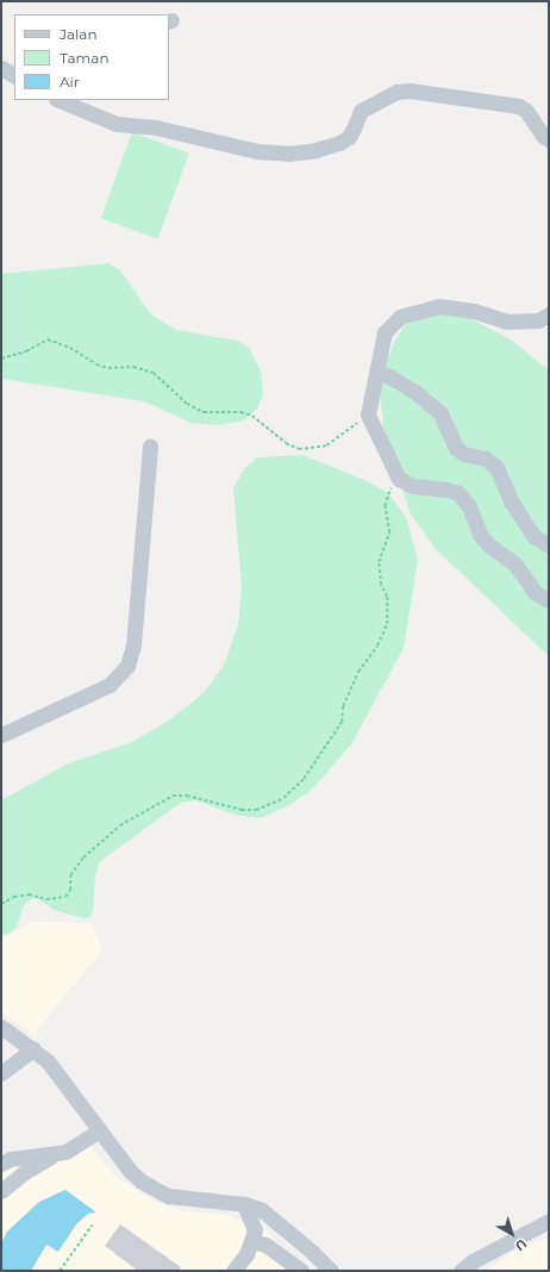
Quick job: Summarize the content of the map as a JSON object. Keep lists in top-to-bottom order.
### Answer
{
  "legend": ["Jalan", "Taman", "Air"],
  "north": "bottom right"
}
